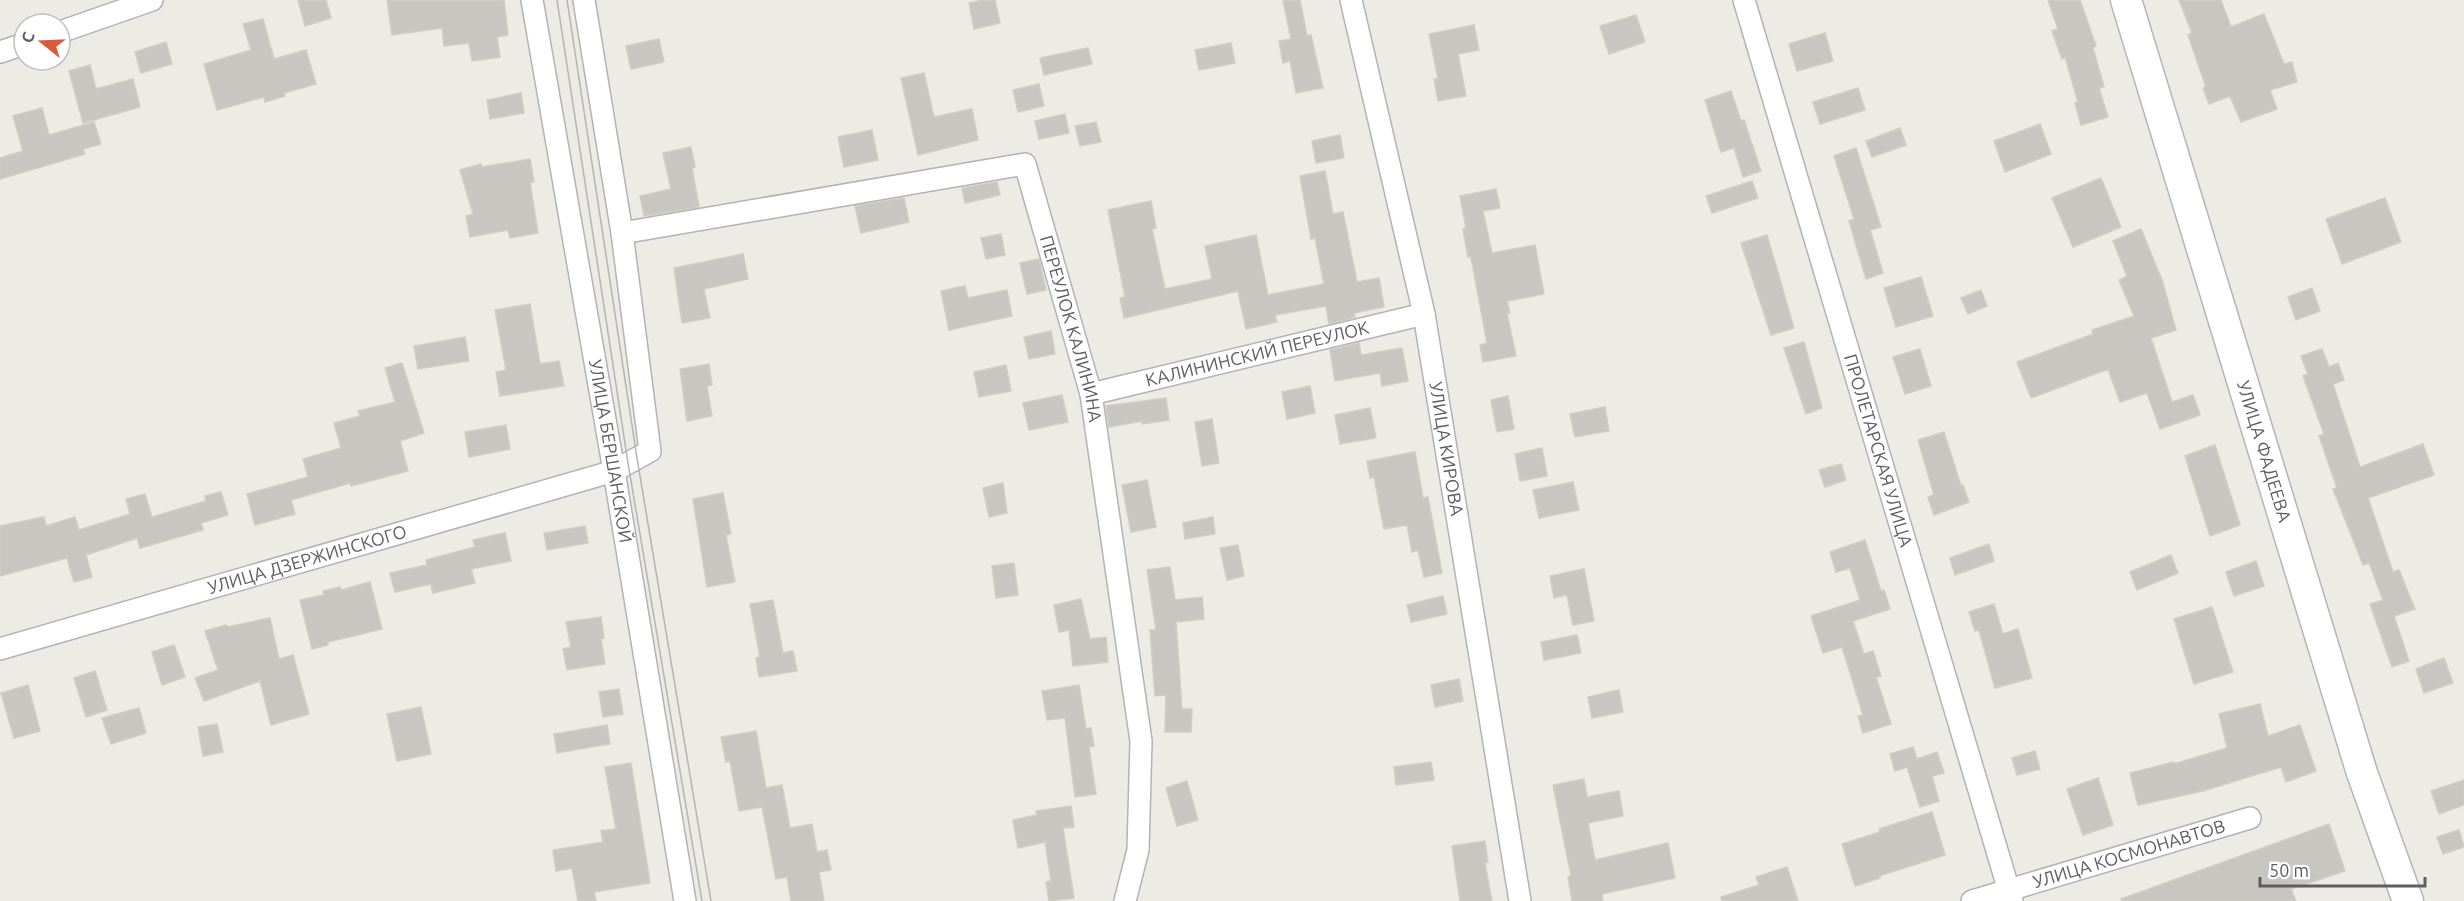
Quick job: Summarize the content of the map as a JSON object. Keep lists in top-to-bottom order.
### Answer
{
  "streets": {
    "main road": ["УЛИЦА ФАДЕЕВА"],
    "street": [
      "ПЕРЕУЛОК КАЛИНИНА",
      "КАЛИНИНСКИЙ ПЕРЕУЛОК",
      "УЛИЦА КИРОВА",
      "УЛИЦА БЕРШАНСКОЙ",
      "ПРОЛЕТАРСКАЯ УЛИЦА",
      "УЛИЦА ДЗЕРЖИНСКОГО",
      "УЛИЦА КОСМОНАВТОВ"
    ]
  },
  "crossings": [
    ["ПЕРЕУЛОК КАЛИНИНА", "КАЛИНИНСКИЙ ПЕРЕУЛОК"],
    ["ПЕРЕУЛОК КАЛИНИНА", "УЛИЦА ДЗЕРЖИНСКОГО"],
    ["КАЛИНИНСКИЙ ПЕРЕУЛОК", "УЛИЦА КИРОВА"],
    ["УЛИЦА БЕРШАНСКОЙ", "УЛИЦА ДЗЕРЖИНСКОГО"],
    ["ПРОЛЕТАРСКАЯ УЛИЦА", "УЛИЦА КОСМОНАВТОВ"]
  ],
  "scale_bar": "50 m",
  "north": "left"
}
